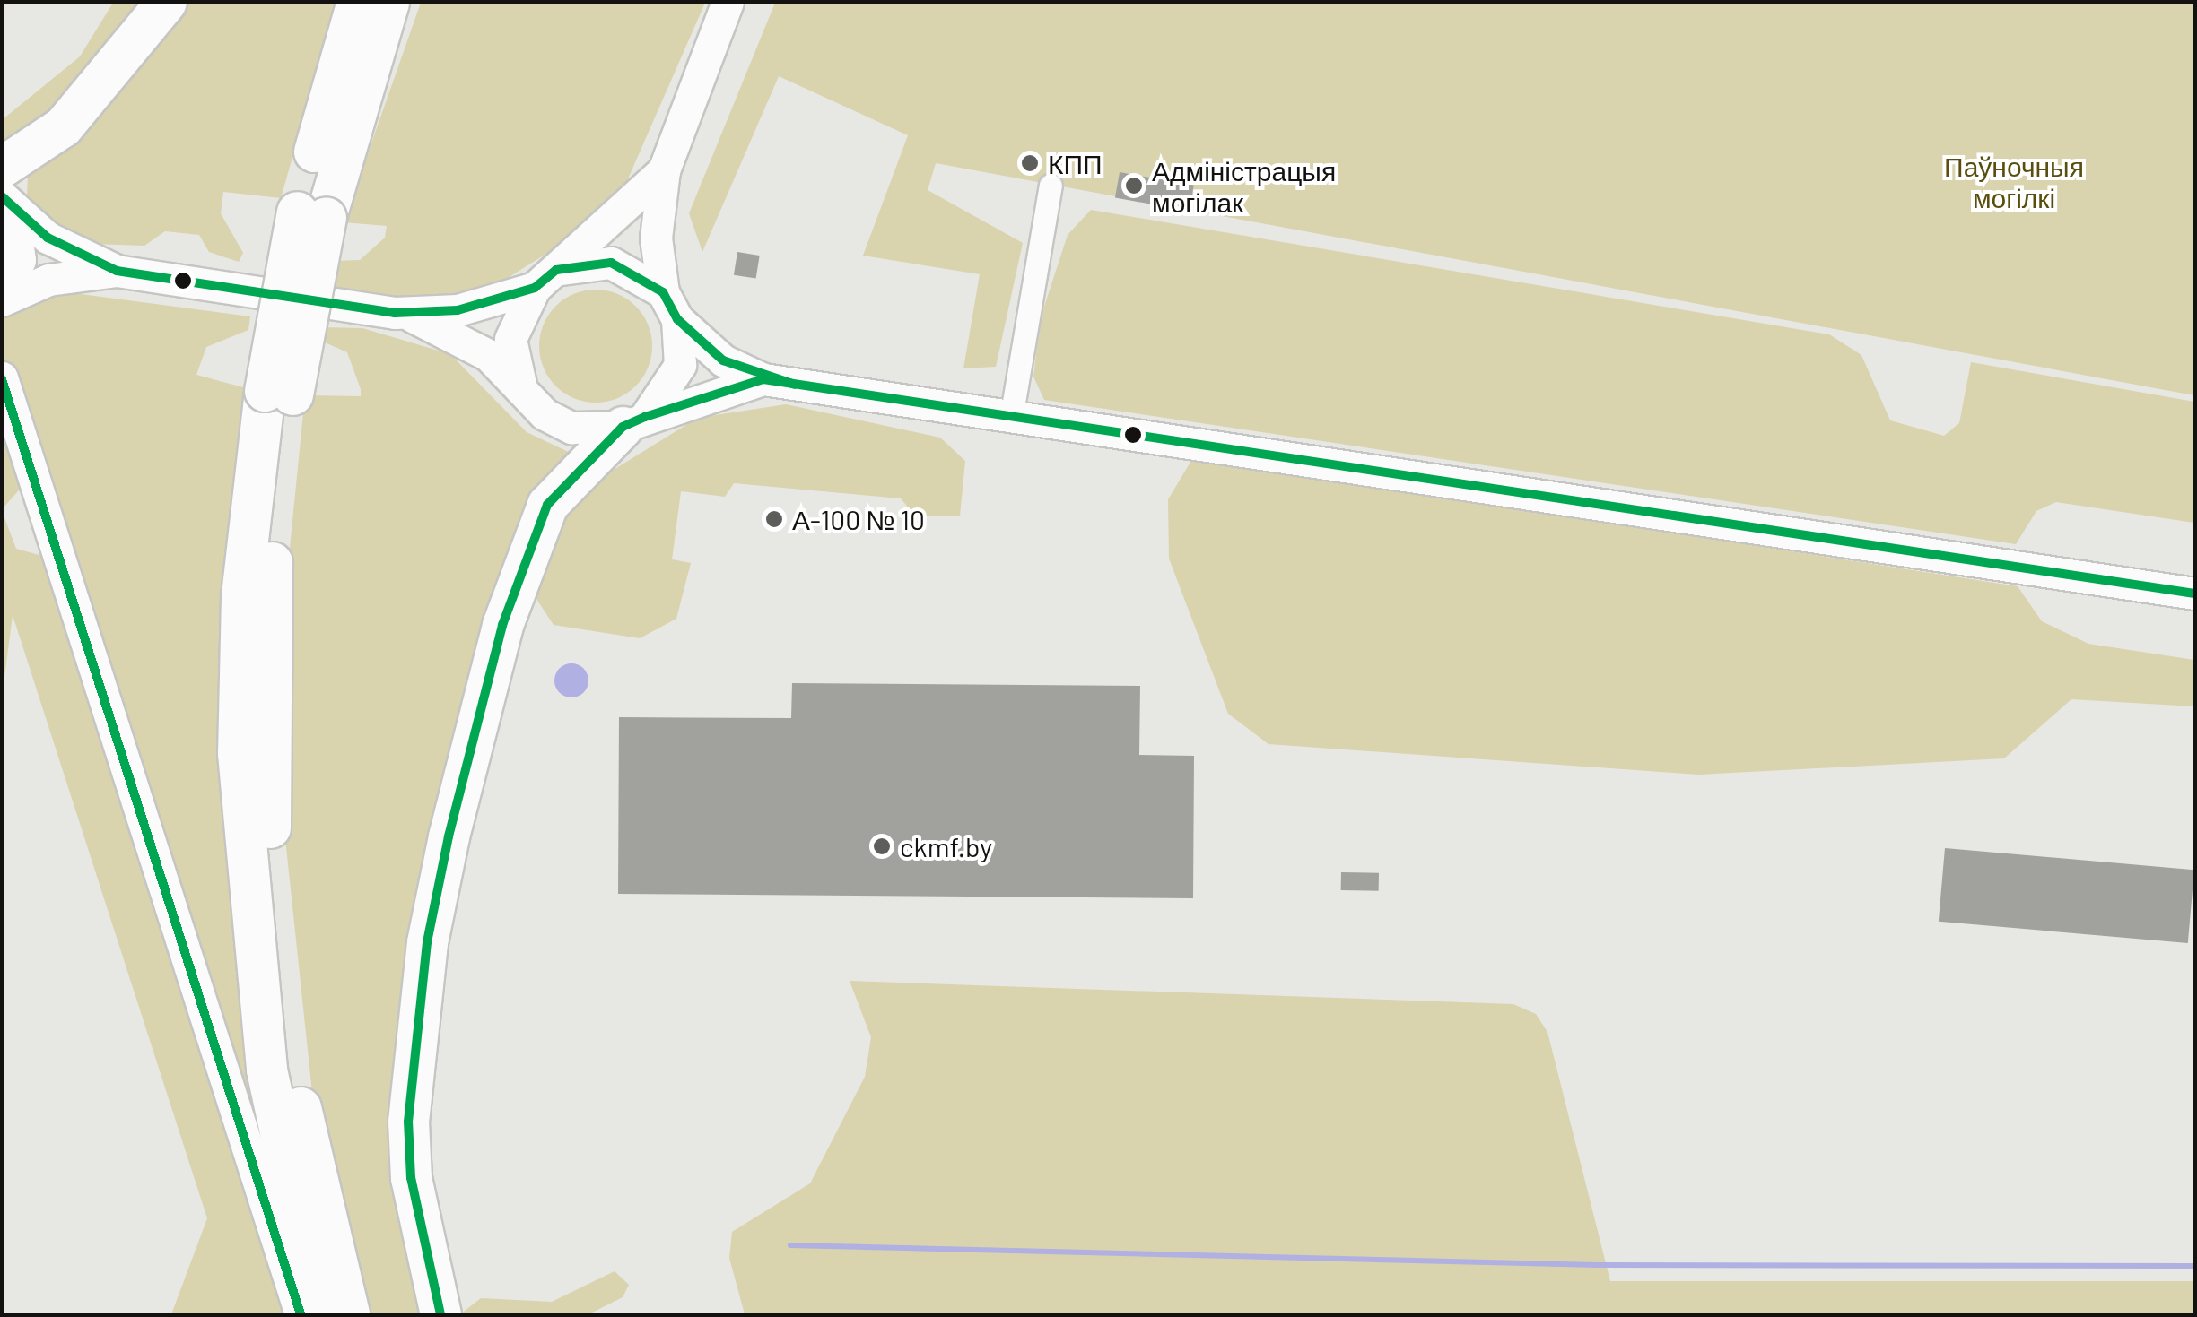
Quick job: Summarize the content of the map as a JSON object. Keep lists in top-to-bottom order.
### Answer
{
  "parks": ["Паўночныя могілкі"],
  "places": [
    "КПП",
    "Адміністрацыя могілак",
    "А-100 № 10",
    "ckmf.by"
  ]
}
